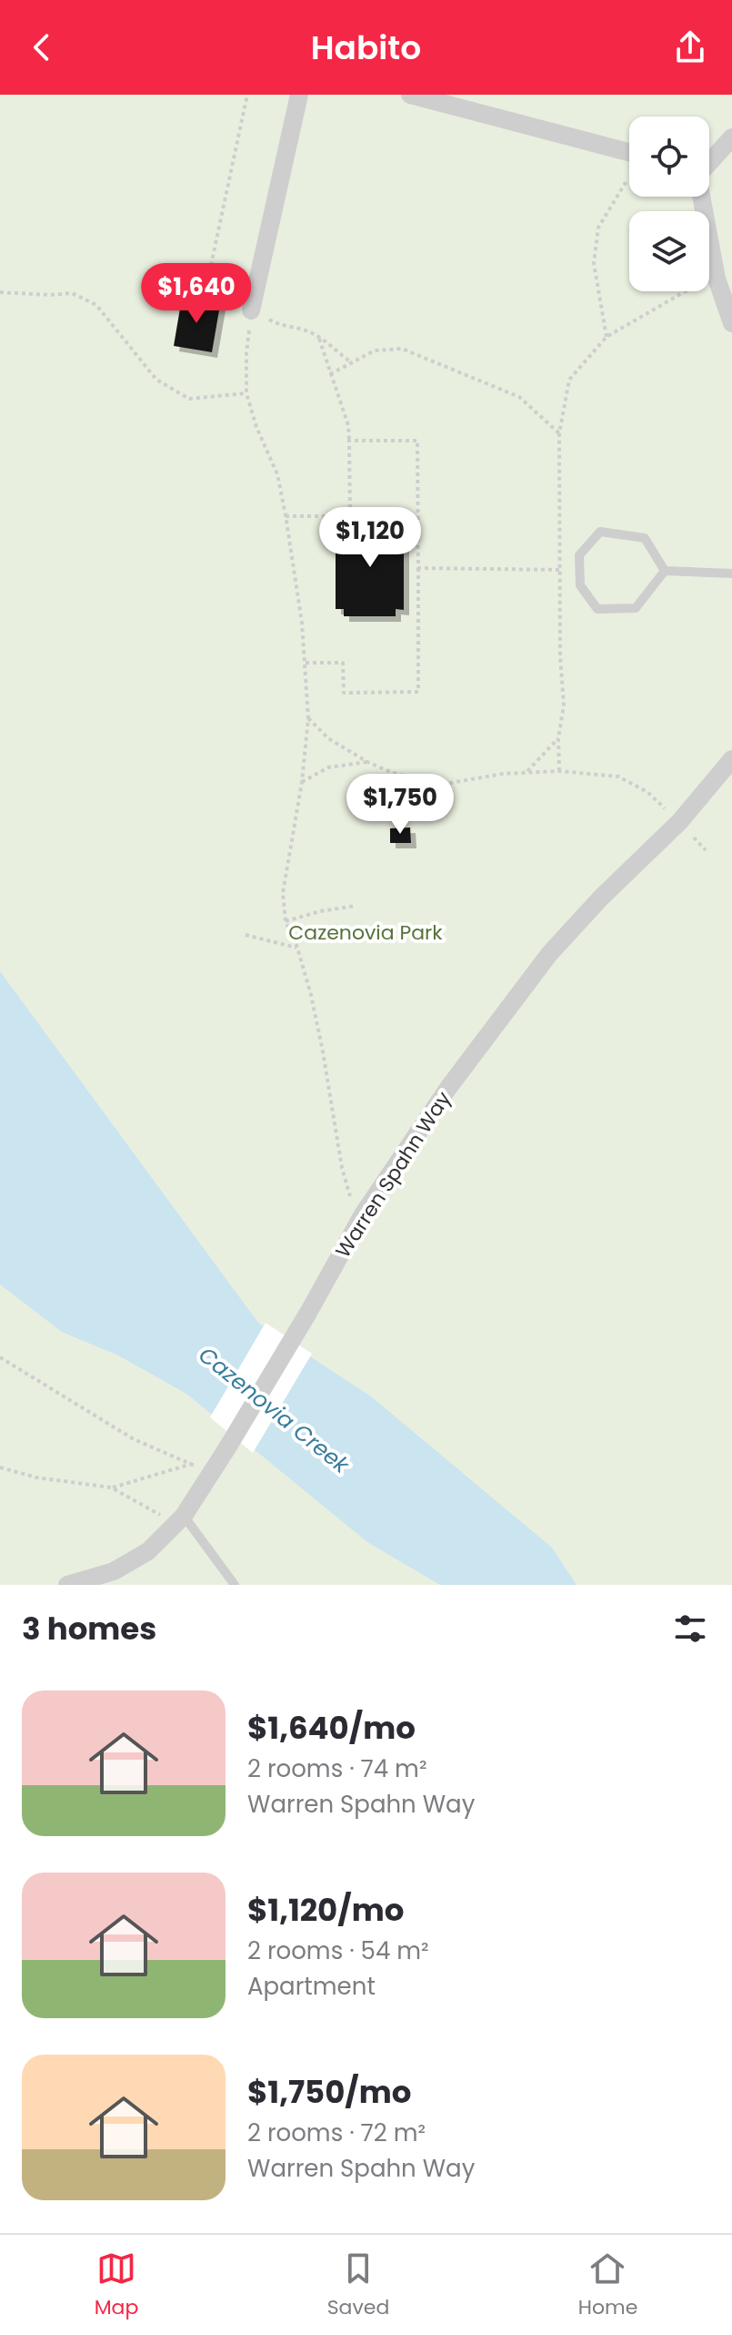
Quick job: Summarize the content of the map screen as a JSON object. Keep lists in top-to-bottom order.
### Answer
{
  "streets": {
    "street": ["Warren Spahn Way"]
  },
  "water": ["Cazenovia Creek"],
  "parks": ["Cazenovia Park"],
  "page": {
    "header": "Habito",
    "price": ["$1,640", "$1,120", "$1,750"],
    "heading": "3 homes",
    "list": [
      {
        "name": "$1,640/mo",
        "note": "2 rooms · 74 m² · Warren Spahn Way"
      },
      {
        "name": "$1,120/mo",
        "note": "2 rooms · 54 m² · Apartment"
      },
      {
        "name": "$1,750/mo",
        "note": "2 rooms · 72 m² · Warren Spahn Way"
      }
    ],
    "tabs": ["Map", "Saved", "Home"]
  }
}
